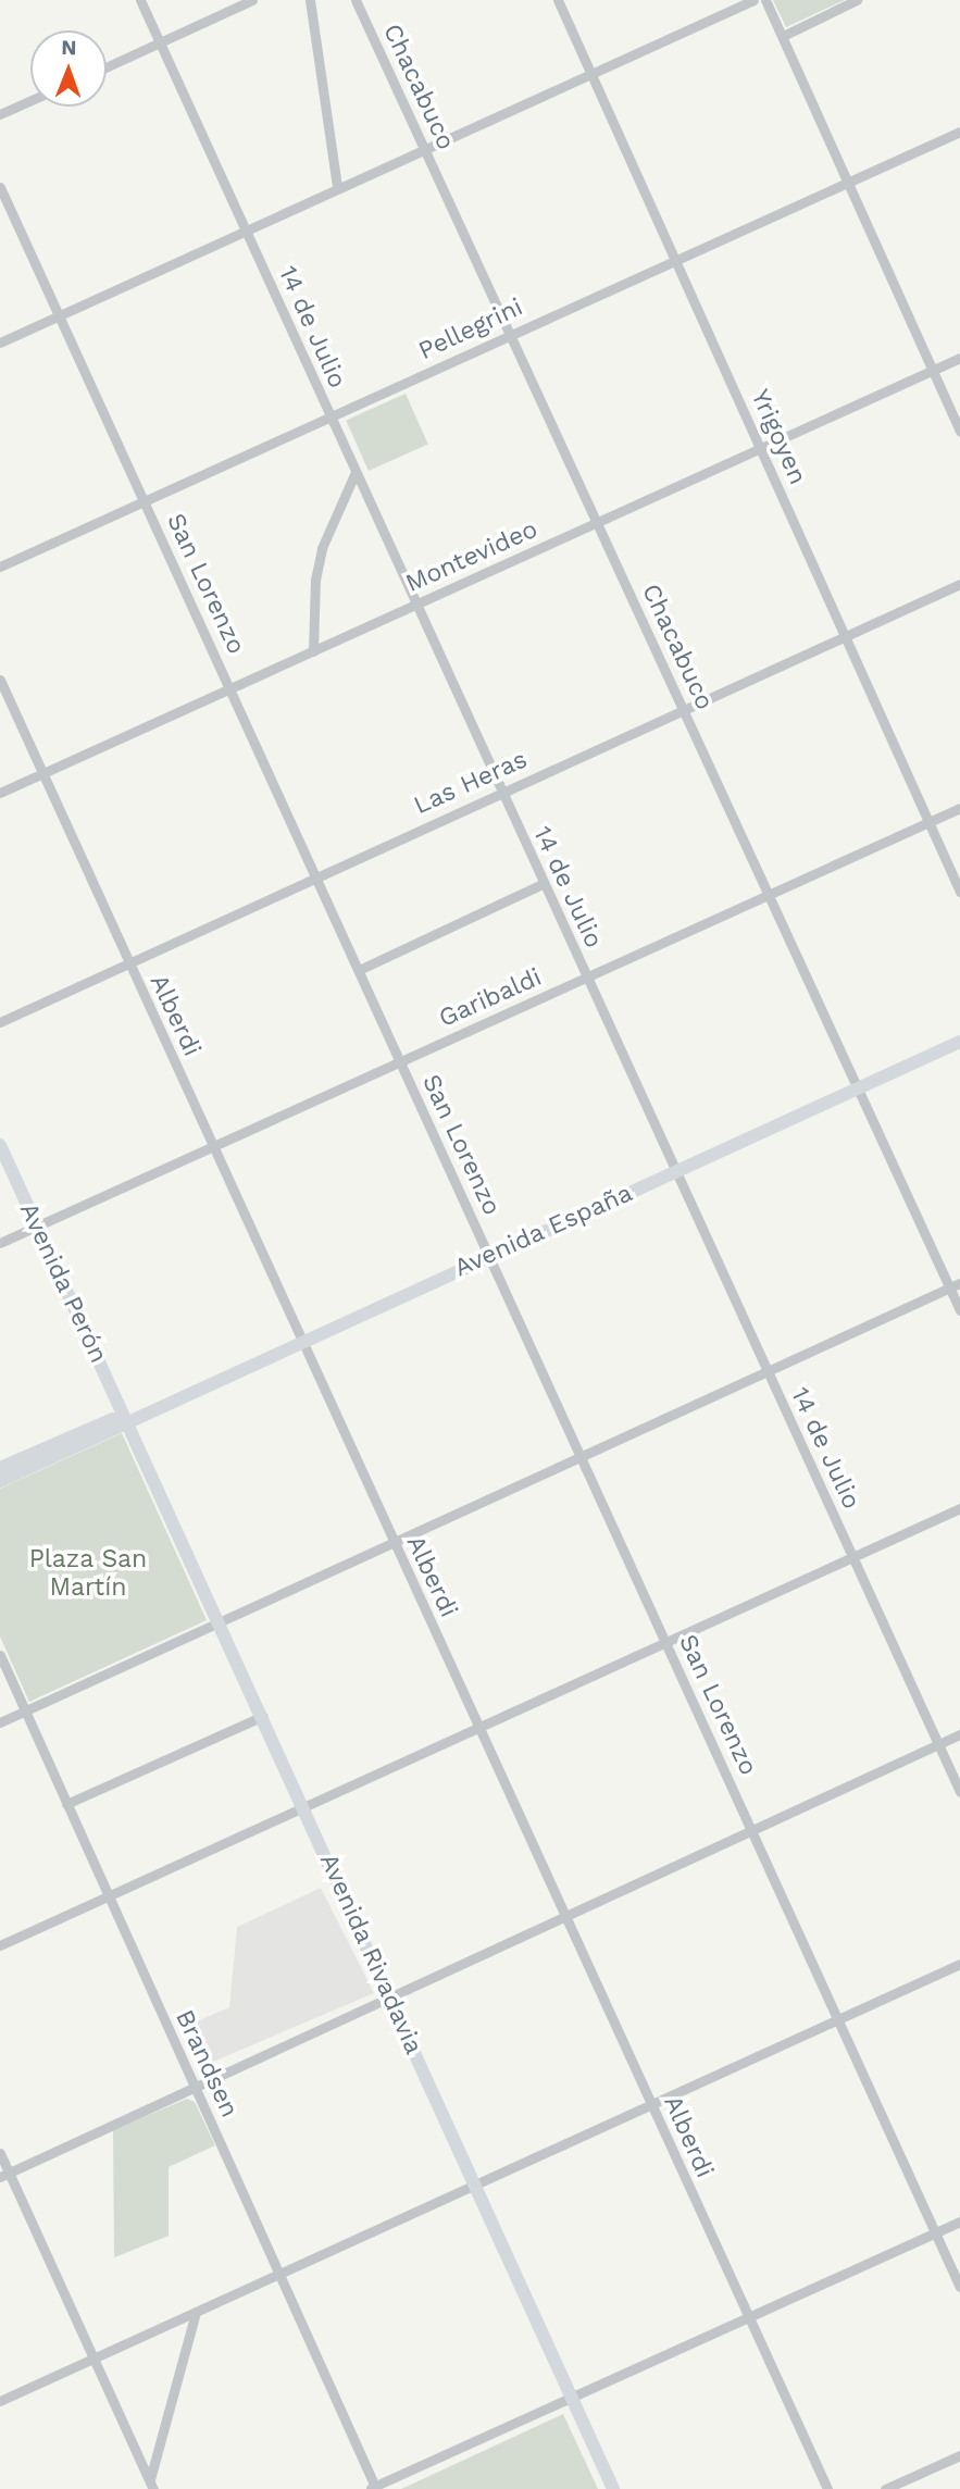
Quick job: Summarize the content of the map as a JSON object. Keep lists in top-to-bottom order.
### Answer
{
  "streets": {
    "main road": ["Avenida España", "Avenida Perón", "Avenida Rivadavia"],
    "street": [
      "Chacabuco",
      "14 de Julio",
      "Pellegrini",
      "Yrigoyen",
      "Montevideo",
      "San Lorenzo",
      "Las Heras",
      "Garibaldi",
      "Alberdi",
      "Brandsen"
    ]
  },
  "crossings": [
    ["Chacabuco", "Pellegrini"],
    ["Chacabuco", "Montevideo"],
    ["Chacabuco", "Las Heras"],
    ["Chacabuco", "Garibaldi"],
    ["Chacabuco", "Avenida España"],
    ["14 de Julio", "Pellegrini"],
    ["14 de Julio", "Montevideo"],
    ["14 de Julio", "Las Heras"],
    ["14 de Julio", "Garibaldi"],
    ["14 de Julio", "Avenida España"],
    ["Pellegrini", "Yrigoyen"],
    ["Pellegrini", "San Lorenzo"],
    ["Yrigoyen", "Montevideo"],
    ["Yrigoyen", "Las Heras"],
    ["Yrigoyen", "Garibaldi"],
    ["Montevideo", "San Lorenzo"],
    ["Montevideo", "Alberdi"],
    ["San Lorenzo", "Las Heras"],
    ["San Lorenzo", "Garibaldi"],
    ["San Lorenzo", "Avenida España"],
    ["Las Heras", "Alberdi"],
    ["Garibaldi", "Alberdi"],
    ["Garibaldi", "Avenida Perón"],
    ["Alberdi", "Avenida España"],
    ["Avenida España", "Avenida Perón"],
    ["Avenida España", "Avenida Rivadavia"],
    ["Avenida Perón", "Avenida Rivadavia"]
  ],
  "parks": ["Plaza San Martín"],
  "north": "top"
}
